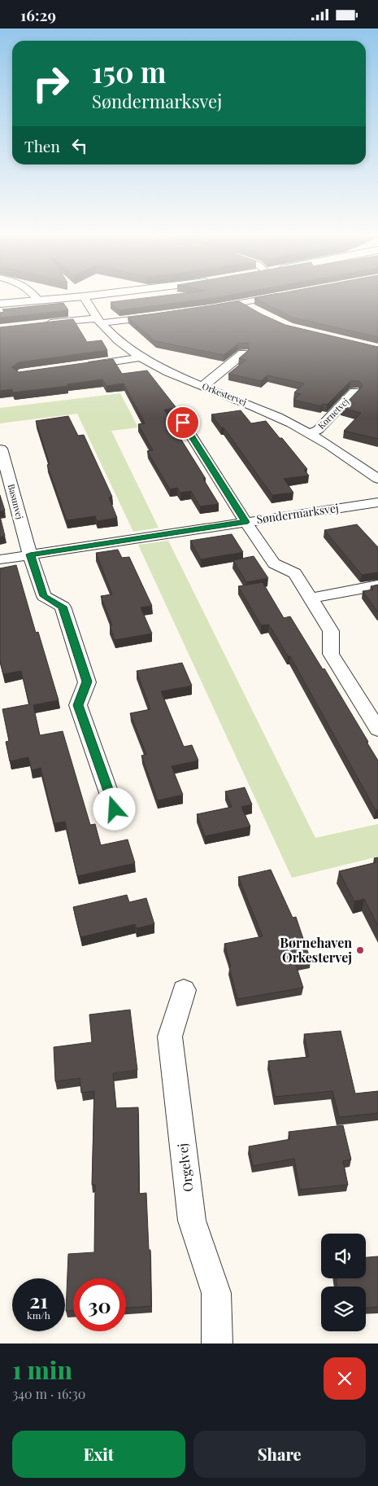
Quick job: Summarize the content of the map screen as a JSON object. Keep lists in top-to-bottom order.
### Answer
{
  "streets": {
    "street": [
      "Orkestervej",
      "Kornetvej",
      "Basunvej",
      "Søndermarksvej",
      "Orgelvej"
    ]
  },
  "crossings": [
    ["Orkestervej", "Kornetvej"],
    ["Basunvej", "Søndermarksvej"]
  ],
  "places": ["Børnehaven Orkestervej"],
  "page": {
    "status": "16:29",
    "turn": ["150 m", "Søndermarksvej"],
    "then": "Then",
    "speed": "21 km/h",
    "limit": "30",
    "heading": ["1 min", "340 m · 16:30"],
    "buttons": ["Exit", "Share"]
  }
}
